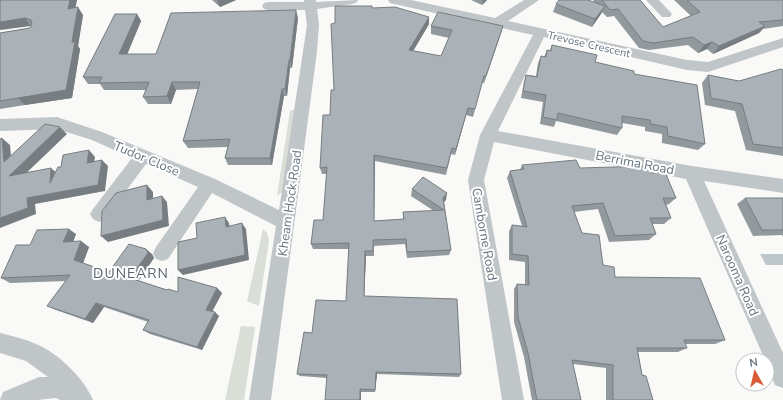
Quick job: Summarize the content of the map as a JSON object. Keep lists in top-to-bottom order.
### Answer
{
  "streets": {
    "street": [
      "Trevose Crescent",
      "Tudor Close",
      "Berrima Road",
      "Kheam Hock Road",
      "Camborne Road",
      "Narooma Road"
    ]
  },
  "crossings": [
    ["Trevose Crescent", "Camborne Road"],
    ["Tudor Close", "Kheam Hock Road"],
    ["Berrima Road", "Camborne Road"],
    ["Berrima Road", "Narooma Road"]
  ],
  "districts": ["DUNEARN"],
  "north": "top"
}
